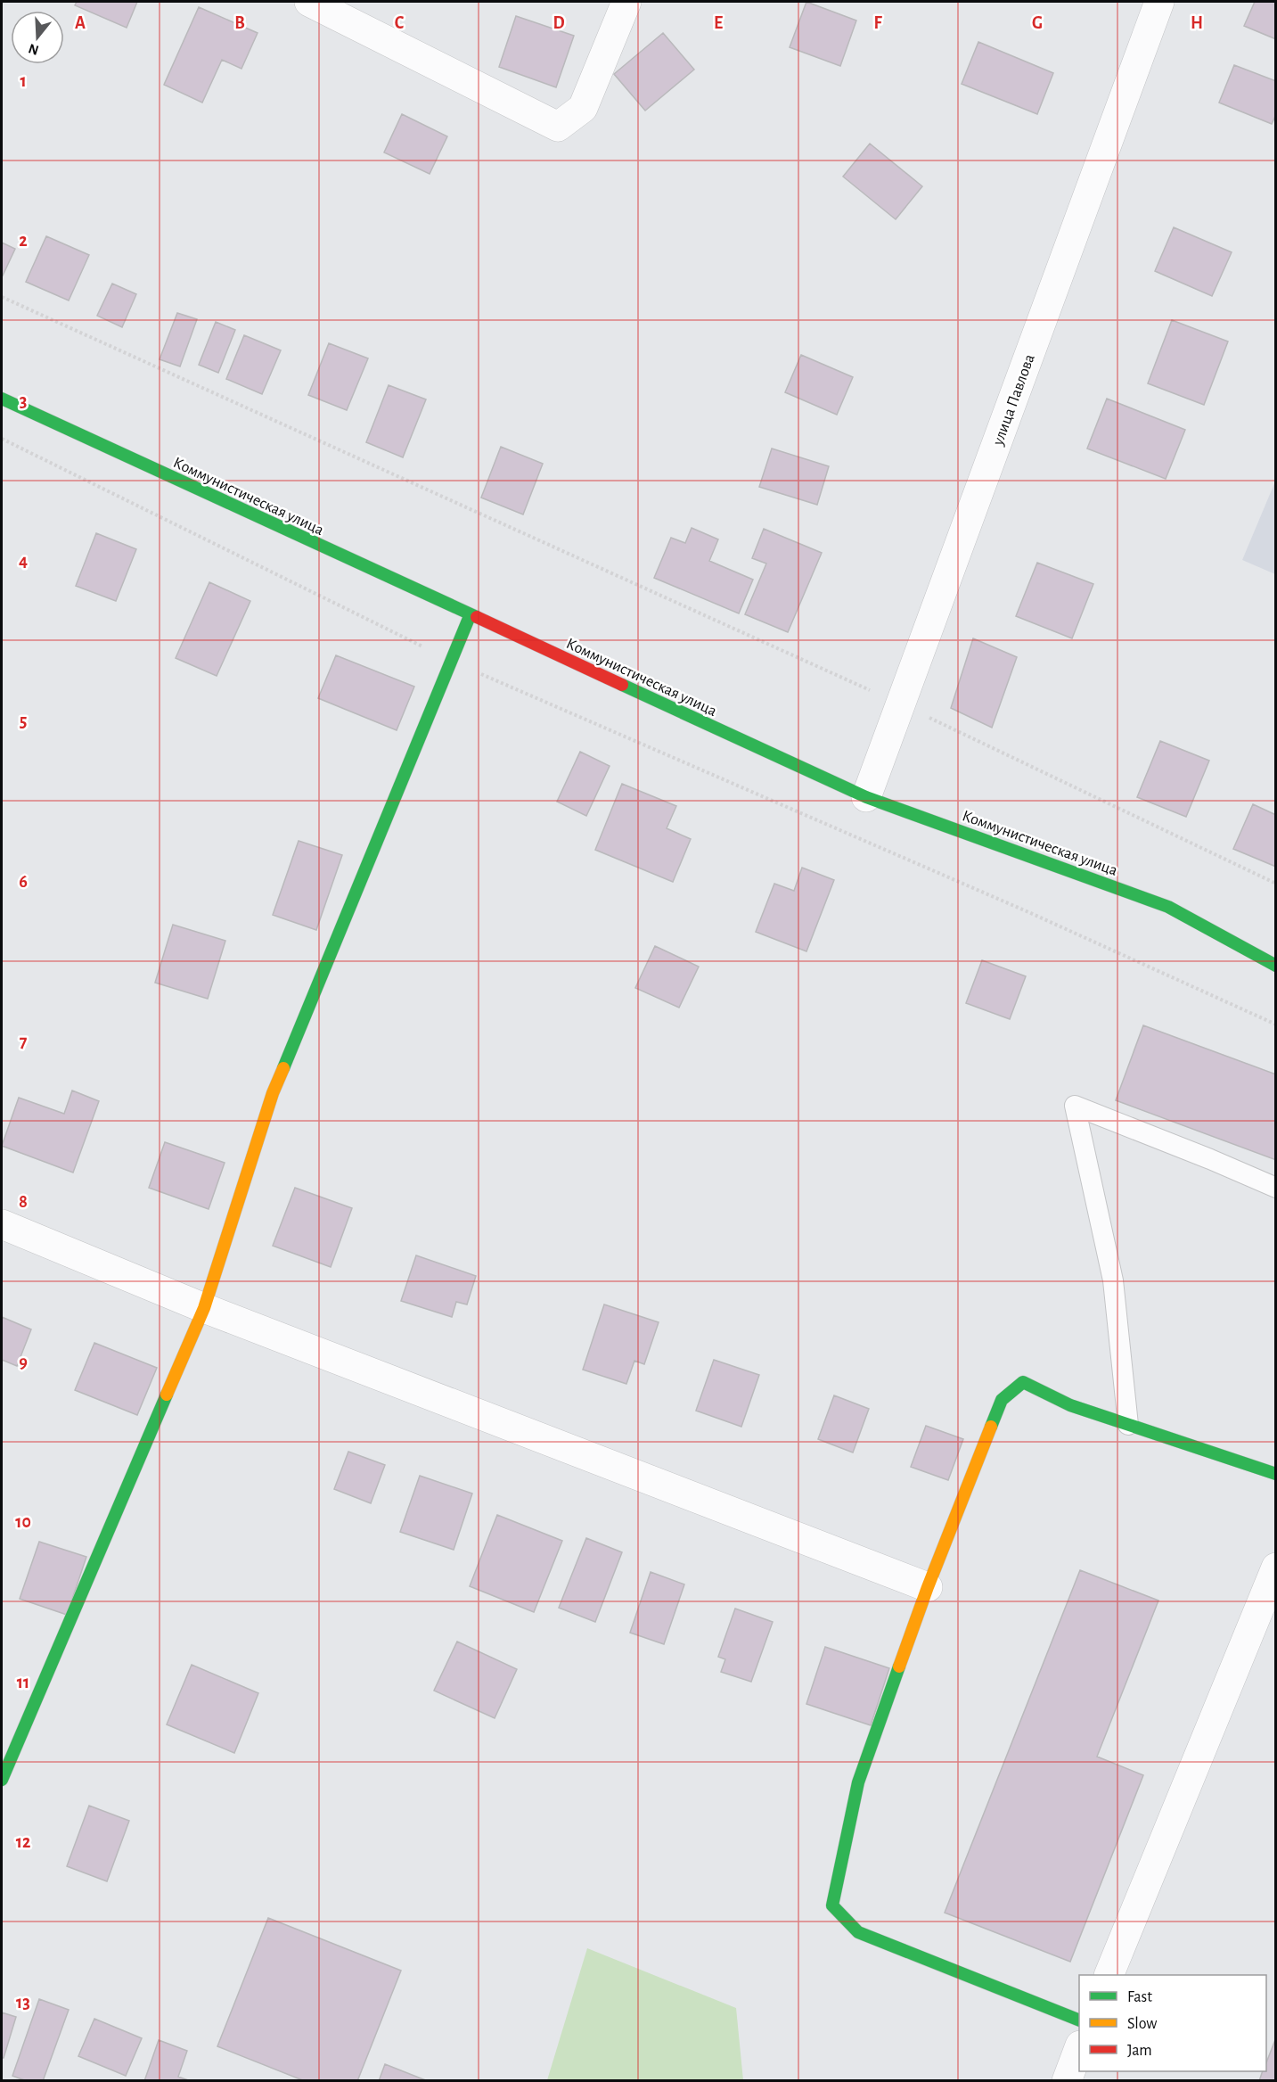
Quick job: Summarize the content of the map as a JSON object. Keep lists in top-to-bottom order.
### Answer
{
  "streets": {
    "street": ["улица Павлова", "Коммунистическая улица"]
  },
  "crossings": [
    ["улица Павлова", "Коммунистическая улица"]
  ],
  "legend": ["Fast", "Slow", "Jam"],
  "north": "bottom",
  "grid": {
    "columns": [
      "A",
      "B",
      "C",
      "D",
      "E",
      "F",
      "G",
      "H"
    ],
    "rows": [
      "1",
      "2",
      "3",
      "4",
      "5",
      "6",
      "7",
      "8",
      "9",
      "10",
      "11",
      "12",
      "13"
    ]
  }
}
